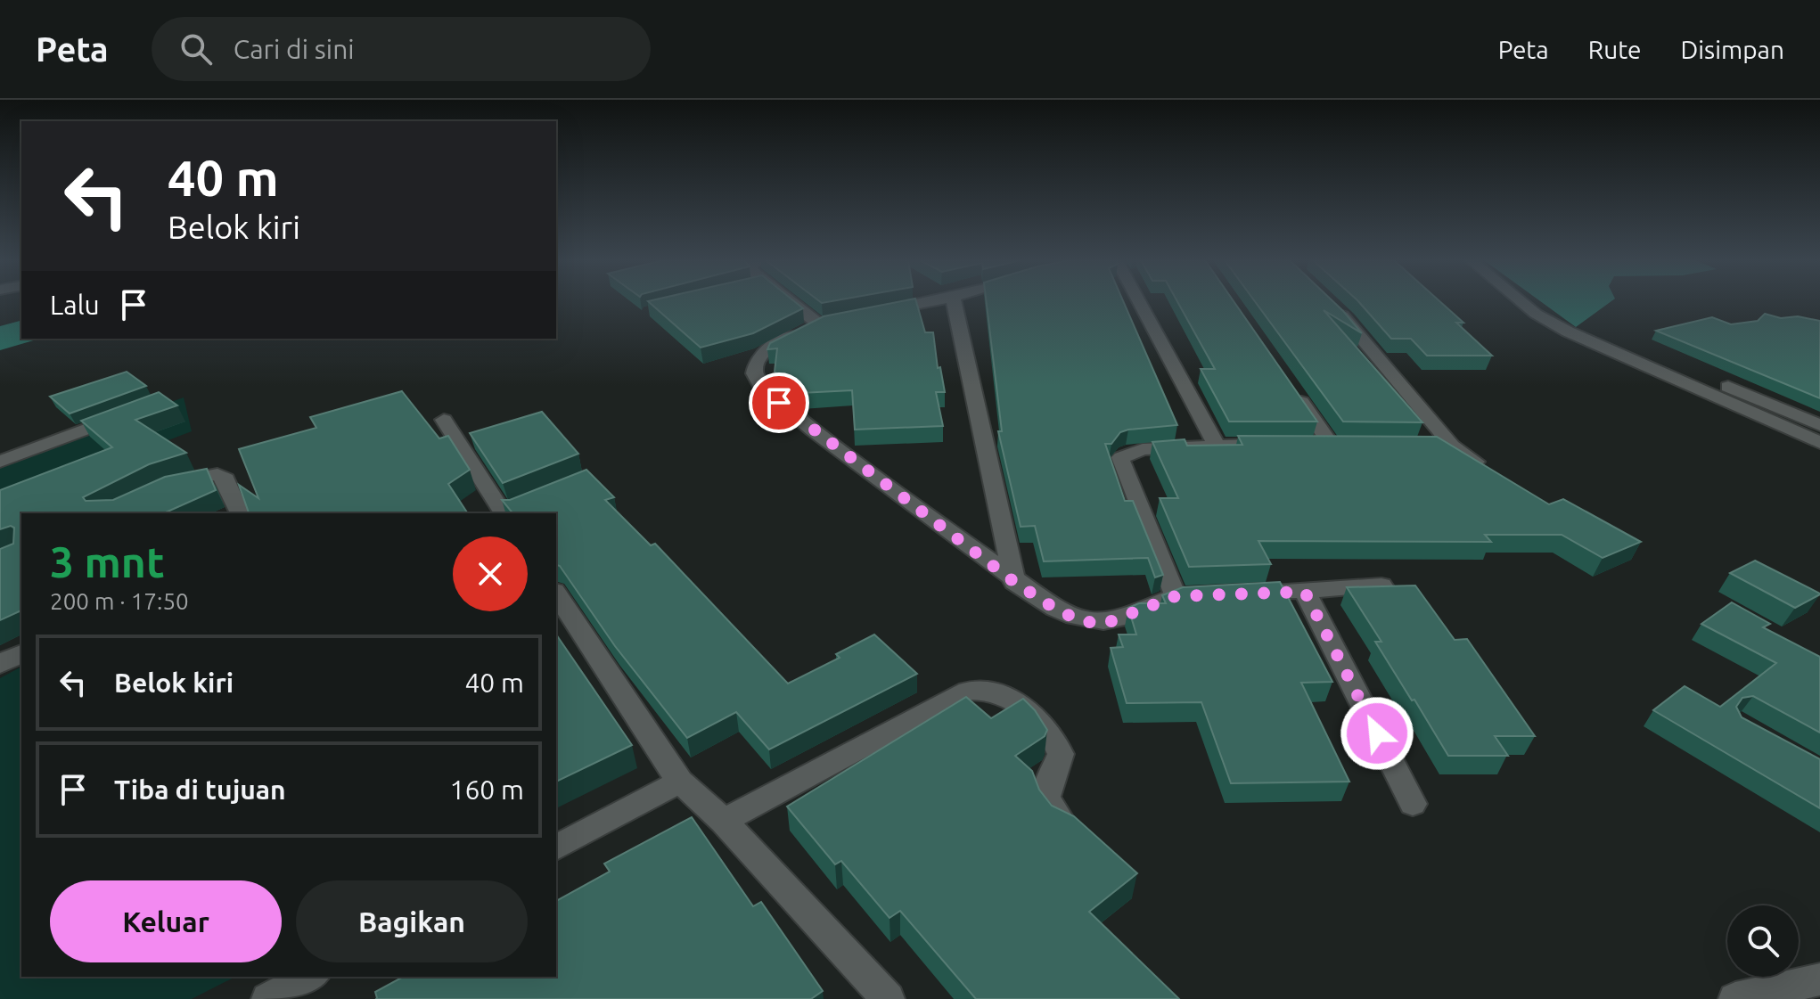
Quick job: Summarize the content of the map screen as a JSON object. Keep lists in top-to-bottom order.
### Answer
{
  "page": {
    "header": "Peta",
    "search": "Cari di sini",
    "nav": ["Peta", "Rute", "Disimpan"],
    "turn": ["40 m", "Belok kiri"],
    "then": "Lalu",
    "heading": ["3 mnt", "200 m · 17:50"],
    "list": [
      {
        "name": "Belok kiri",
        "value": "40 m"
      },
      {
        "name": "Tiba di tujuan",
        "value": "160 m"
      }
    ],
    "buttons": ["Keluar", "Bagikan"]
  }
}
